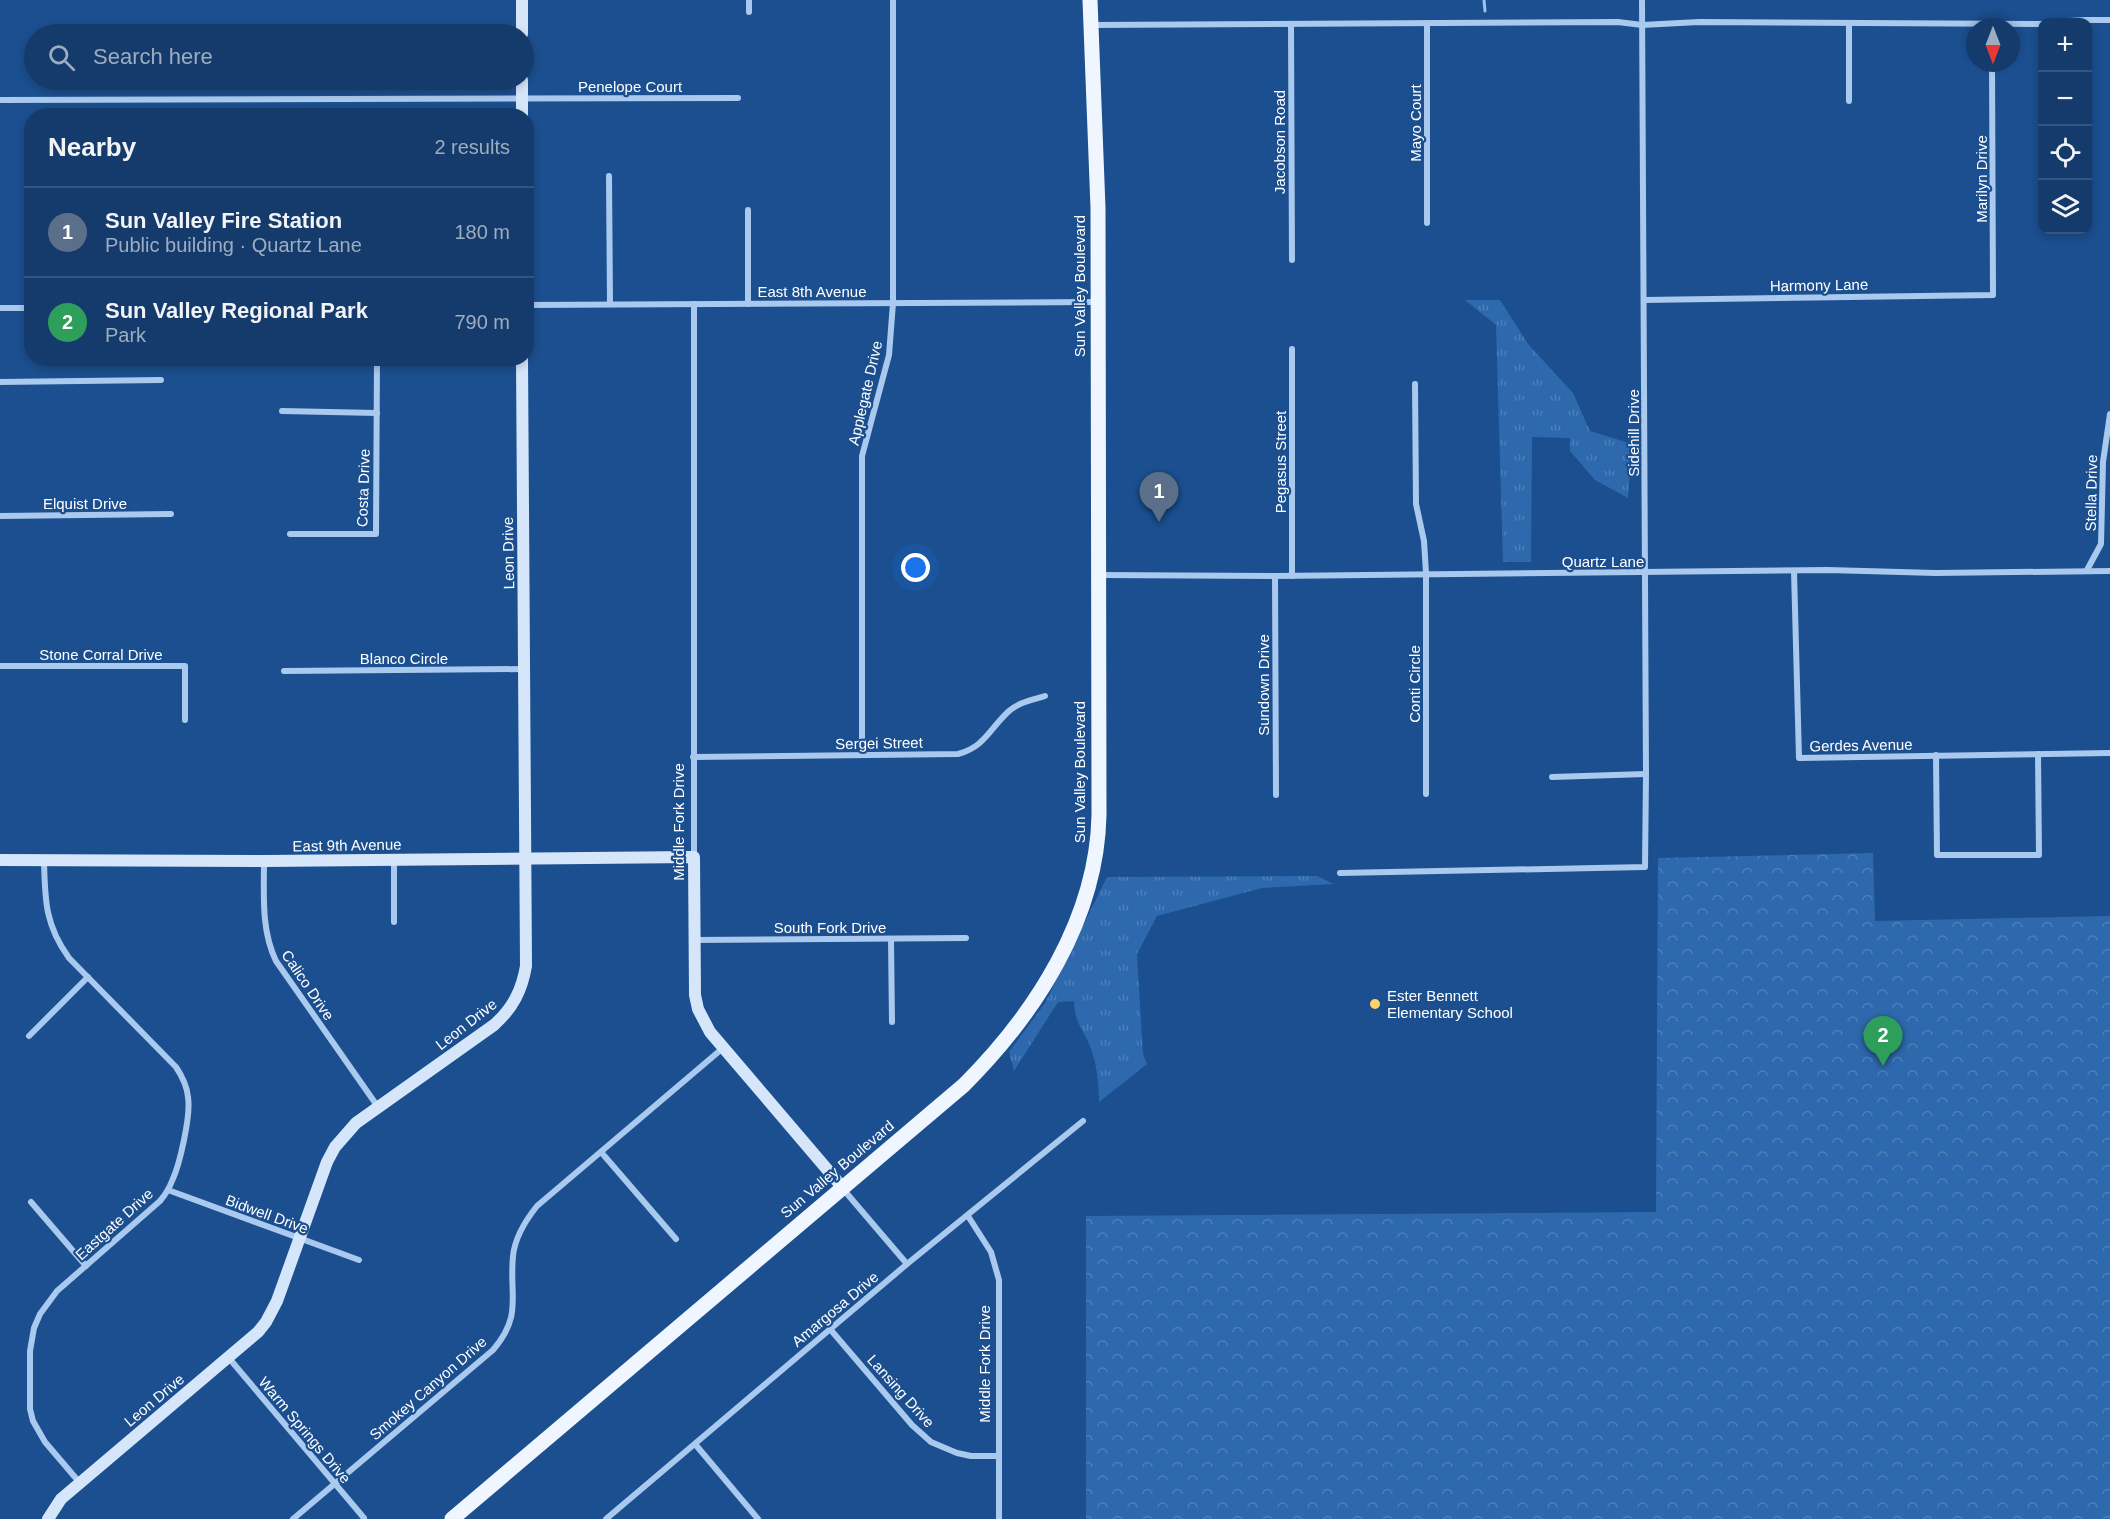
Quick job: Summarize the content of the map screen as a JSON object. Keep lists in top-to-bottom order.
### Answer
{
  "streets": {
    "main road": ["Sun Valley Boulevard"],
    "street": [
      "Penelope Court",
      "Mayo Court",
      "Jacobson Road",
      "Marilyn Drive",
      "Harmony Lane",
      "East 8th Avenue",
      "Applegate Drive",
      "Sidehill Drive",
      "Pegasus Street",
      "Costa Drive",
      "Stella Drive",
      "Elquist Drive",
      "Leon Drive",
      "Quartz Lane",
      "Stone Corral Drive",
      "Blanco Circle",
      "Conti Circle",
      "Sundown Drive",
      "Sergei Street",
      "Gerdes Avenue",
      "Middle Fork Drive",
      "East 9th Avenue",
      "South Fork Drive",
      "Calico Drive",
      "Bidwell Drive",
      "Eastgate Drive",
      "Amargosa Drive",
      "Smokey Canyon Drive",
      "Lansing Drive",
      "Warm Springs Drive"
    ]
  },
  "crossings": [
    ["Marilyn Drive", "Harmony Lane"],
    ["Harmony Lane", "Sidehill Drive"],
    ["Sun Valley Boulevard", "East 8th Avenue"],
    ["Sun Valley Boulevard", "Quartz Lane"],
    ["Sun Valley Boulevard", "Middle Fork Drive"],
    ["East 8th Avenue", "Applegate Drive"],
    ["East 8th Avenue", "Middle Fork Drive"],
    ["Applegate Drive", "Sergei Street"],
    ["Sidehill Drive", "Quartz Lane"],
    ["Pegasus Street", "Quartz Lane"],
    ["Stella Drive", "Quartz Lane"],
    ["Leon Drive", "Blanco Circle"],
    ["Leon Drive", "East 9th Avenue"],
    ["Leon Drive", "Calico Drive"],
    ["Leon Drive", "Bidwell Drive"],
    ["Leon Drive", "Eastgate Drive"],
    ["Leon Drive", "Warm Springs Drive"],
    ["Quartz Lane", "Conti Circle"],
    ["Quartz Lane", "Sundown Drive"],
    ["Quartz Lane", "Gerdes Avenue"],
    ["Sergei Street", "Middle Fork Drive"],
    ["Middle Fork Drive", "East 9th Avenue"],
    ["Middle Fork Drive", "South Fork Drive"],
    ["Middle Fork Drive", "Amargosa Drive"],
    ["Middle Fork Drive", "Smokey Canyon Drive"],
    ["Middle Fork Drive", "Lansing Drive"],
    ["East 9th Avenue", "Calico Drive"],
    ["East 9th Avenue", "Eastgate Drive"],
    ["Bidwell Drive", "Eastgate Drive"],
    ["Amargosa Drive", "Lansing Drive"],
    ["Smokey Canyon Drive", "Warm Springs Drive"]
  ],
  "places": ["Ester Bennett Elementary School"],
  "north": "bottom",
  "page": {
    "map_buttons": ["+", "−"],
    "search": "Search here",
    "heading": ["Nearby", "2 results"],
    "list": [
      {
        "mark": "1",
        "name": "Sun Valley Fire Station",
        "note": "Public building · Quartz Lane",
        "value": "180 m"
      },
      {
        "mark": "2",
        "name": "Sun Valley Regional Park",
        "note": "Park",
        "value": "790 m"
      }
    ],
    "pins": ["1", "2"]
  }
}
